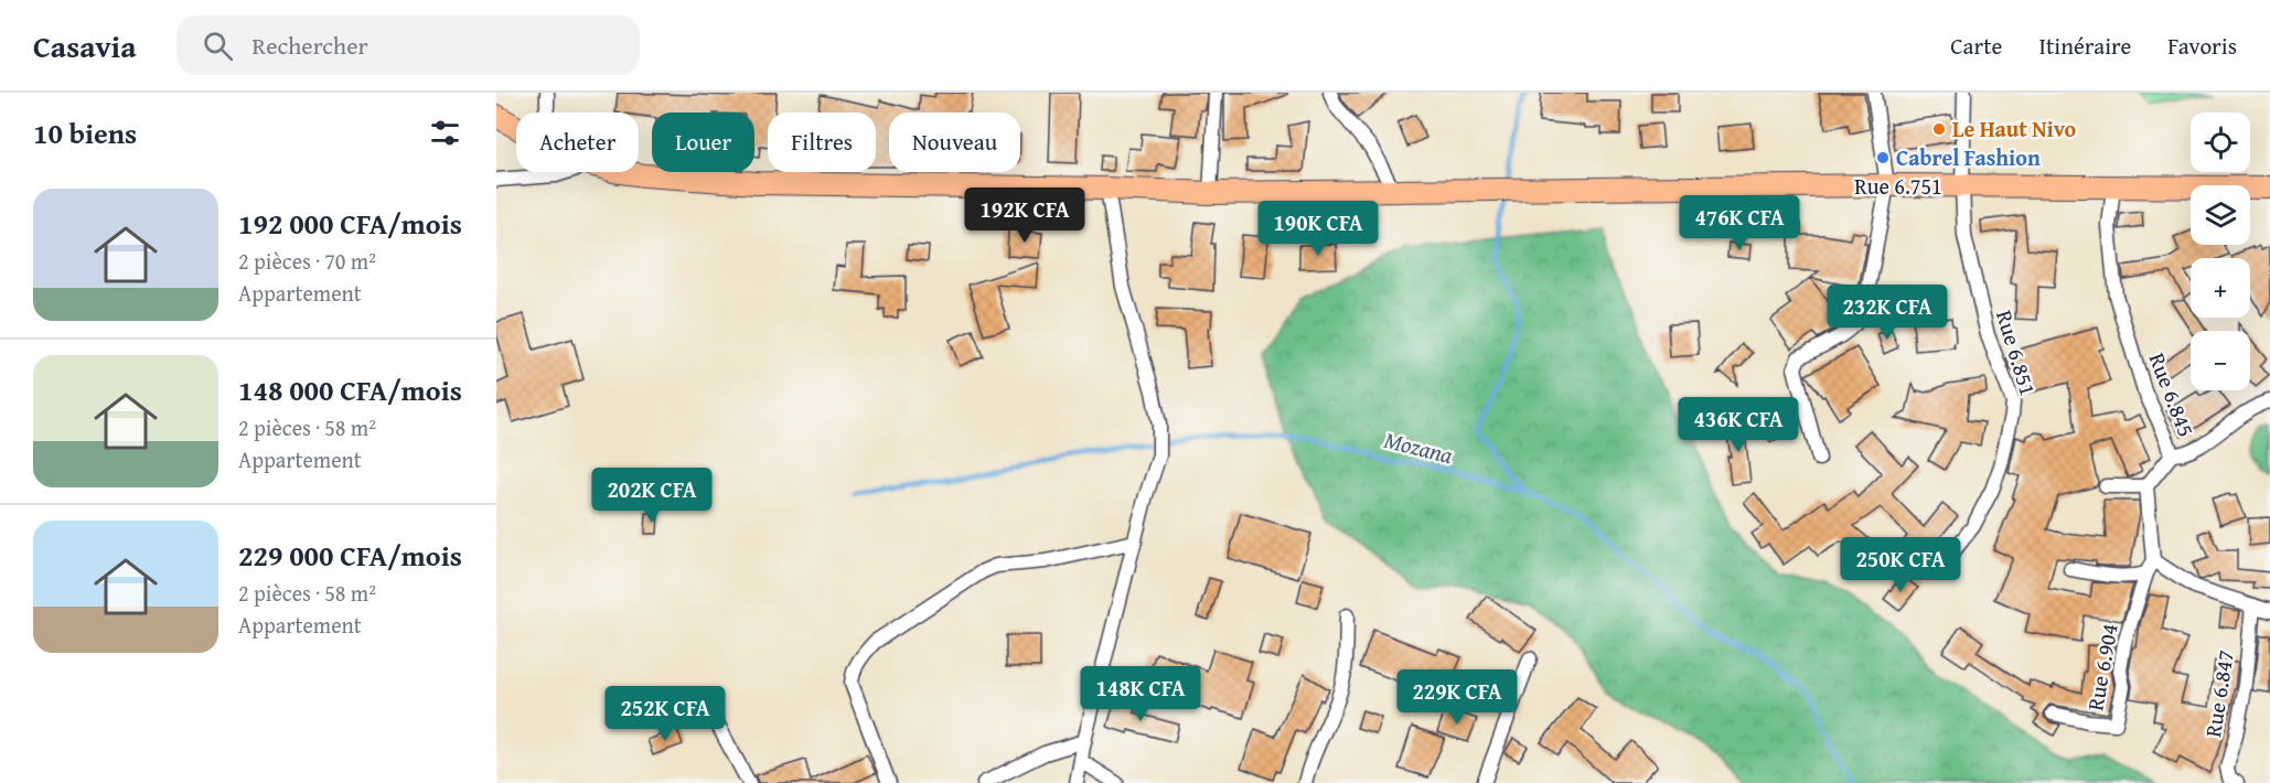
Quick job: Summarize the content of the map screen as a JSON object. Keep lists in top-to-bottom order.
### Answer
{
  "streets": {
    "main road": ["Rue 6.751"],
    "street": [
      "Rue 6.851",
      "Rue 6.845",
      "Rue 6.904",
      "Rue 6.847"
    ]
  },
  "crossings": [
    ["Rue 6.751", "Rue 6.851"],
    ["Rue 6.751", "Rue 6.845"]
  ],
  "water": ["Mozana"],
  "places": ["Le Haut Nivo", "Cabrel Fashion"],
  "page": {
    "header": "Casavia",
    "search": "Rechercher",
    "nav": ["Carte", "Itinéraire", "Favoris"],
    "heading": "10 biens",
    "map_buttons": ["+", "−"],
    "chip": [
      "Acheter",
      "Louer",
      "Filtres",
      "Nouveau"
    ],
    "list": [
      {
        "name": "192 000 CFA/mois",
        "note": "2 pièces · 70 m² · Appartement"
      },
      {
        "name": "148 000 CFA/mois",
        "note": "2 pièces · 58 m² · Appartement"
      },
      {
        "name": "229 000 CFA/mois",
        "note": "2 pièces · 58 m² · Appartement"
      }
    ],
    "price": [
      "192K CFA",
      "476K CFA",
      "190K CFA",
      "232K CFA",
      "436K CFA",
      "202K CFA",
      "250K CFA",
      "148K CFA",
      "229K CFA",
      "252K CFA"
    ]
  }
}
